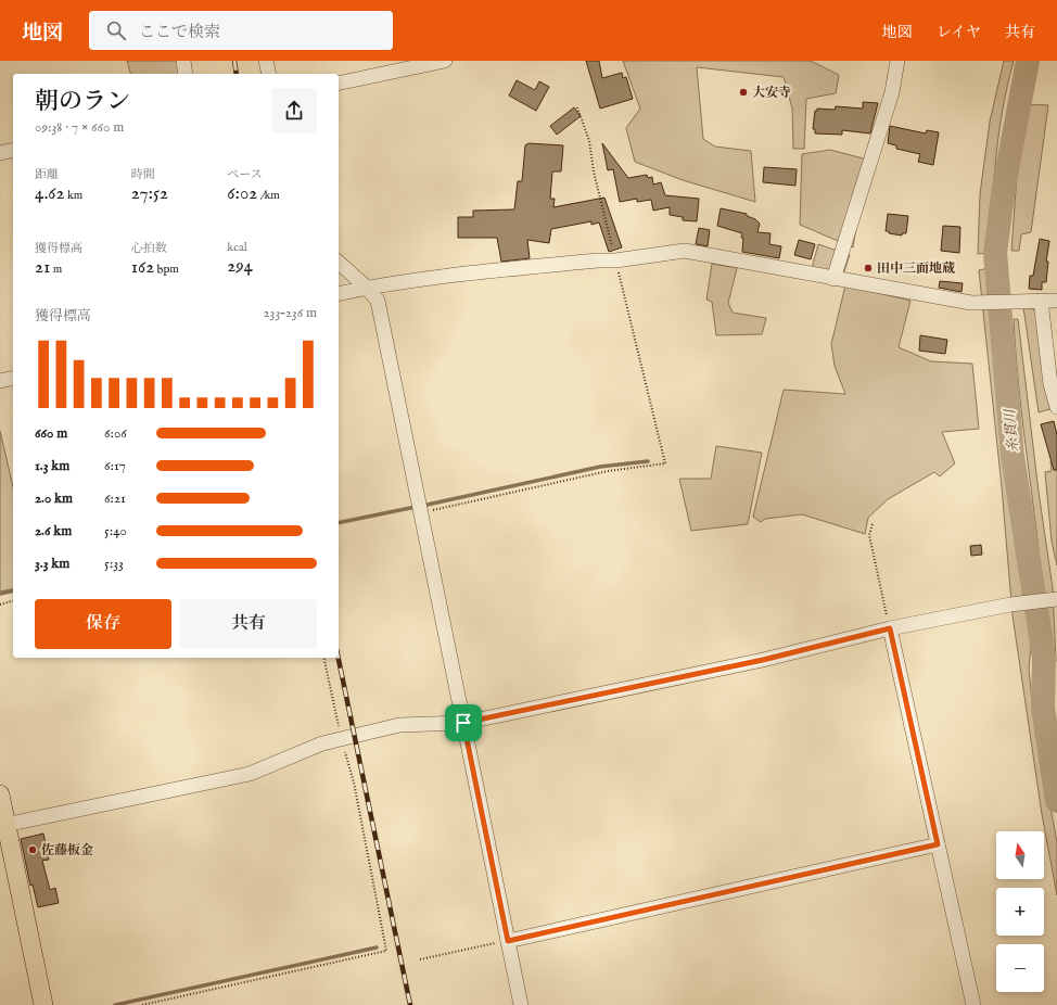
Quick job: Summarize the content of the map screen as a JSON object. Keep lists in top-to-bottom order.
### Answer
{
  "water": ["糸貫川"],
  "places": ["大安寺", "田中三面地蔵", "佐藤板金"],
  "north": "top",
  "page": {
    "header": "地図",
    "search": "ここで検索",
    "nav": ["地図", "レイヤ", "共有"],
    "heading": ["朝のラン", "09:38 · 7 × 660 m"],
    "stats": [
      ["距離", "4.62 km"],
      ["時間", "27:52"],
      ["ペース", "6:02 /km"],
      ["獲得標高", "21 m"],
      ["心拍数", "162 bpm"],
      ["kcal", "294"]
    ],
    "chart": ["獲得標高", "233–236 m"],
    "list": [
      {
        "name": "660 m",
        "note": "6:06"
      },
      {
        "name": "1.3 km",
        "note": "6:17"
      },
      {
        "name": "2.0 km",
        "note": "6:21"
      },
      {
        "name": "2.6 km",
        "note": "5:40"
      },
      {
        "name": "3.3 km",
        "note": "5:33"
      }
    ],
    "buttons": ["保存", "共有"],
    "map_buttons": ["+", "−"]
  }
}
